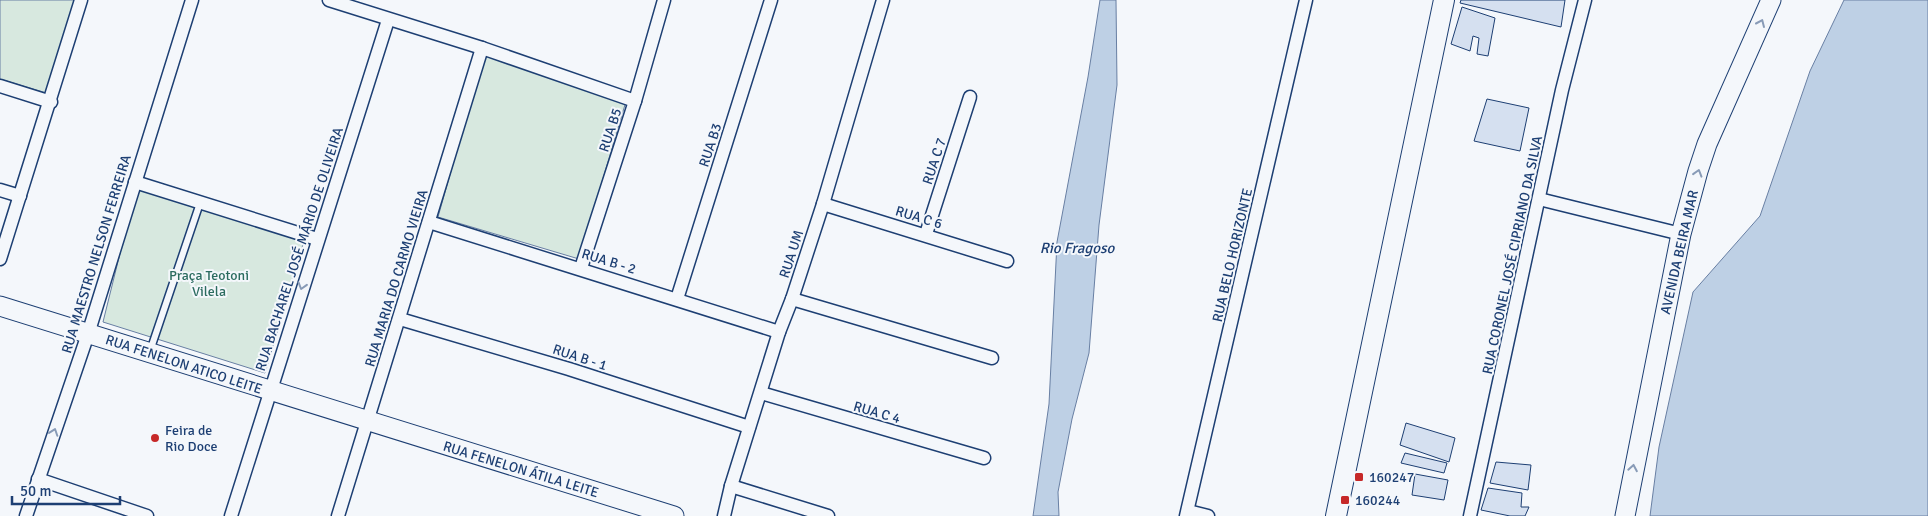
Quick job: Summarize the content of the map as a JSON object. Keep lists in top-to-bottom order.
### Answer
{
  "streets": {
    "street": [
      "RUA B5",
      "RUA B3",
      "RUA C 7",
      "RUA C 6",
      "RUA BACHAREL JOSÉ MÁRIO DE OLIVEIRA",
      "AVENIDA BEIRA MAR",
      "RUA MAESTRO NELSON FERREIRA",
      "RUA UM",
      "RUA BELO HORIZONTE",
      "RUA CORONEL JOSÉ CIPRIANO DA SILVA",
      "RUA B - 2",
      "RUA MARIA DO CARMO VIEIRA",
      "RUA B - 1",
      "RUA FENELON ATICO LEITE",
      "RUA C 4",
      "RUA FENELON ÁTILA LEITE"
    ]
  },
  "crossings": [
    ["RUA B5", "RUA B - 2"],
    ["RUA B3", "RUA B - 2"],
    ["RUA C 7", "RUA C 6"],
    ["RUA C 6", "RUA UM"],
    ["RUA BACHAREL JOSÉ MÁRIO DE OLIVEIRA", "RUA FENELON ATICO LEITE"],
    ["RUA MAESTRO NELSON FERREIRA", "RUA FENELON ATICO LEITE"],
    ["RUA UM", "RUA B - 2"],
    ["RUA UM", "RUA B - 1"],
    ["RUA UM", "RUA C 4"],
    ["RUA B - 2", "RUA MARIA DO CARMO VIEIRA"],
    ["RUA MARIA DO CARMO VIEIRA", "RUA B - 1"],
    ["RUA MARIA DO CARMO VIEIRA", "RUA FENELON ATICO LEITE"],
    ["RUA MARIA DO CARMO VIEIRA", "RUA FENELON ÁTILA LEITE"],
    ["RUA FENELON ATICO LEITE", "RUA FENELON ÁTILA LEITE"]
  ],
  "one_way": ["AVENIDA BEIRA MAR"],
  "water": ["Rio Fragoso"],
  "parks": ["Praça Teotoni Vilela"],
  "places": {
    "other": ["Feira de Rio Doce"],
    "transit": ["160247", "160244"]
  },
  "scale_bar": "50 m"
}
